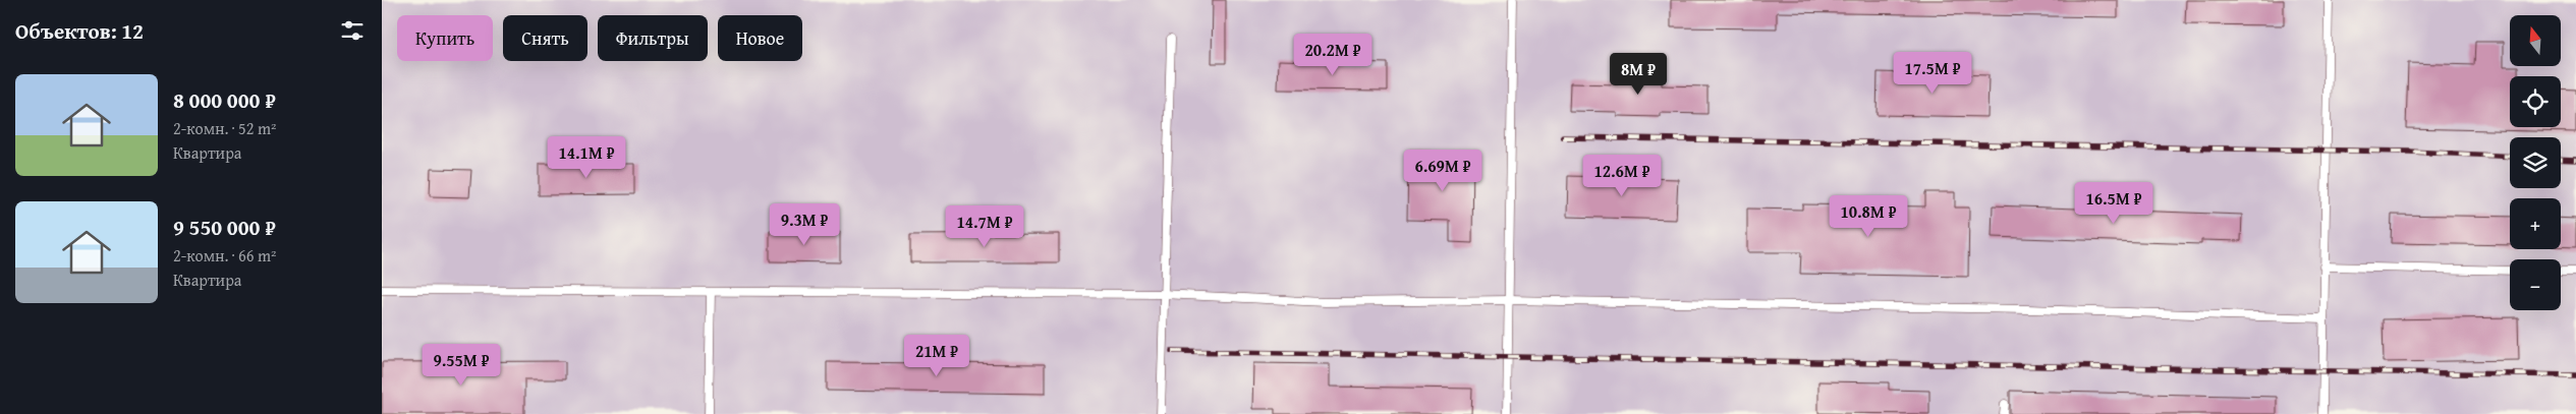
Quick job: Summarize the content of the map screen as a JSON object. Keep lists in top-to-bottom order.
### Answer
{
  "north": "top",
  "page": {
    "heading": "Объектов: 12",
    "map_buttons": ["+", "−"],
    "chip": [
      "Купить",
      "Снять",
      "Фильтры",
      "Новое"
    ],
    "price": [
      "20.2M ₽",
      "17.5M ₽",
      "8M ₽",
      "14.1M ₽",
      "6.69M ₽",
      "12.6M ₽",
      "16.5M ₽",
      "10.8M ₽",
      "9.3M ₽",
      "14.7M ₽",
      "21M ₽",
      "9.55M ₽"
    ],
    "list": [
      {
        "name": "8 000 000 ₽",
        "note": "2-комн. · 52 m² · Квартира"
      },
      {
        "name": "9 550 000 ₽",
        "note": "2-комн. · 66 m² · Квартира"
      }
    ]
  }
}
